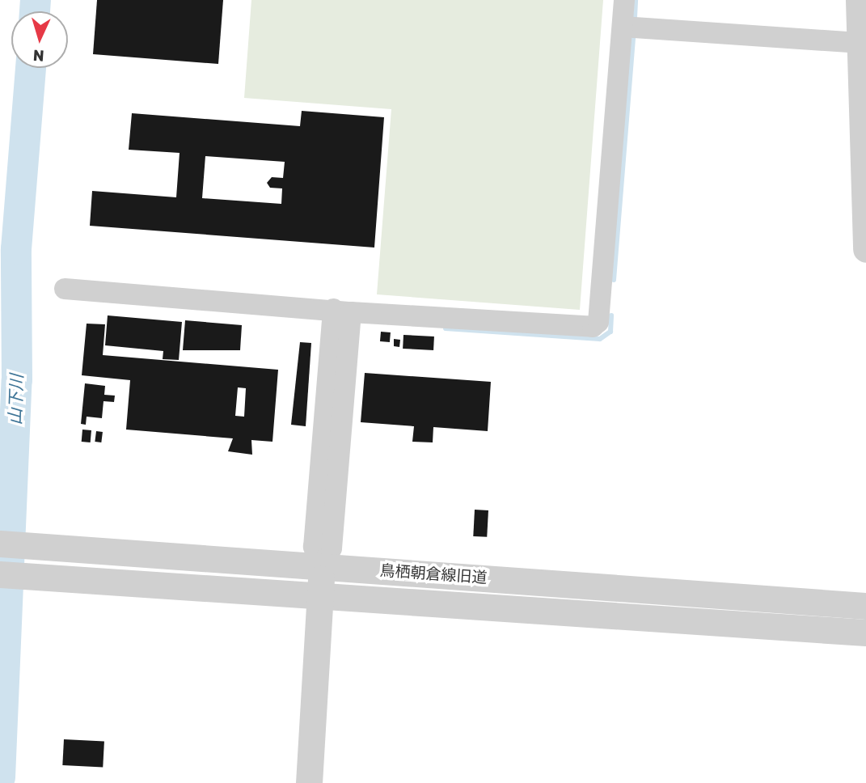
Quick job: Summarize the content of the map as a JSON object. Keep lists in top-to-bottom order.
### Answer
{
  "streets": {
    "street": ["鳥栖朝倉線旧道"]
  },
  "water": ["山下川"],
  "north": "bottom"
}
